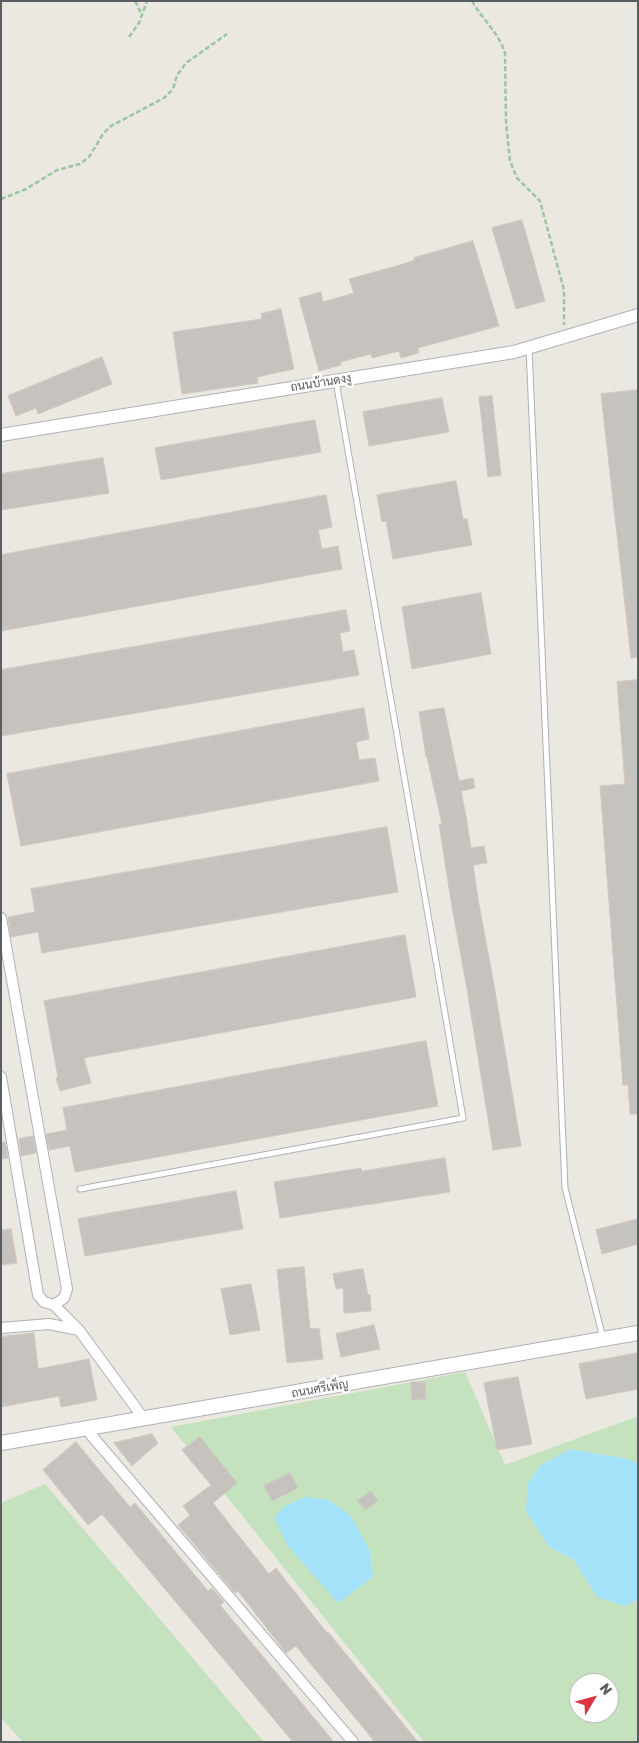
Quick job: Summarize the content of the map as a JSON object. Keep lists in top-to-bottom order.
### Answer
{
  "streets": {
    "main road": ["ถนนศรีเพ็ญ"],
    "street": ["ถนนบ้านดงงู"]
  },
  "north": "top right"
}
